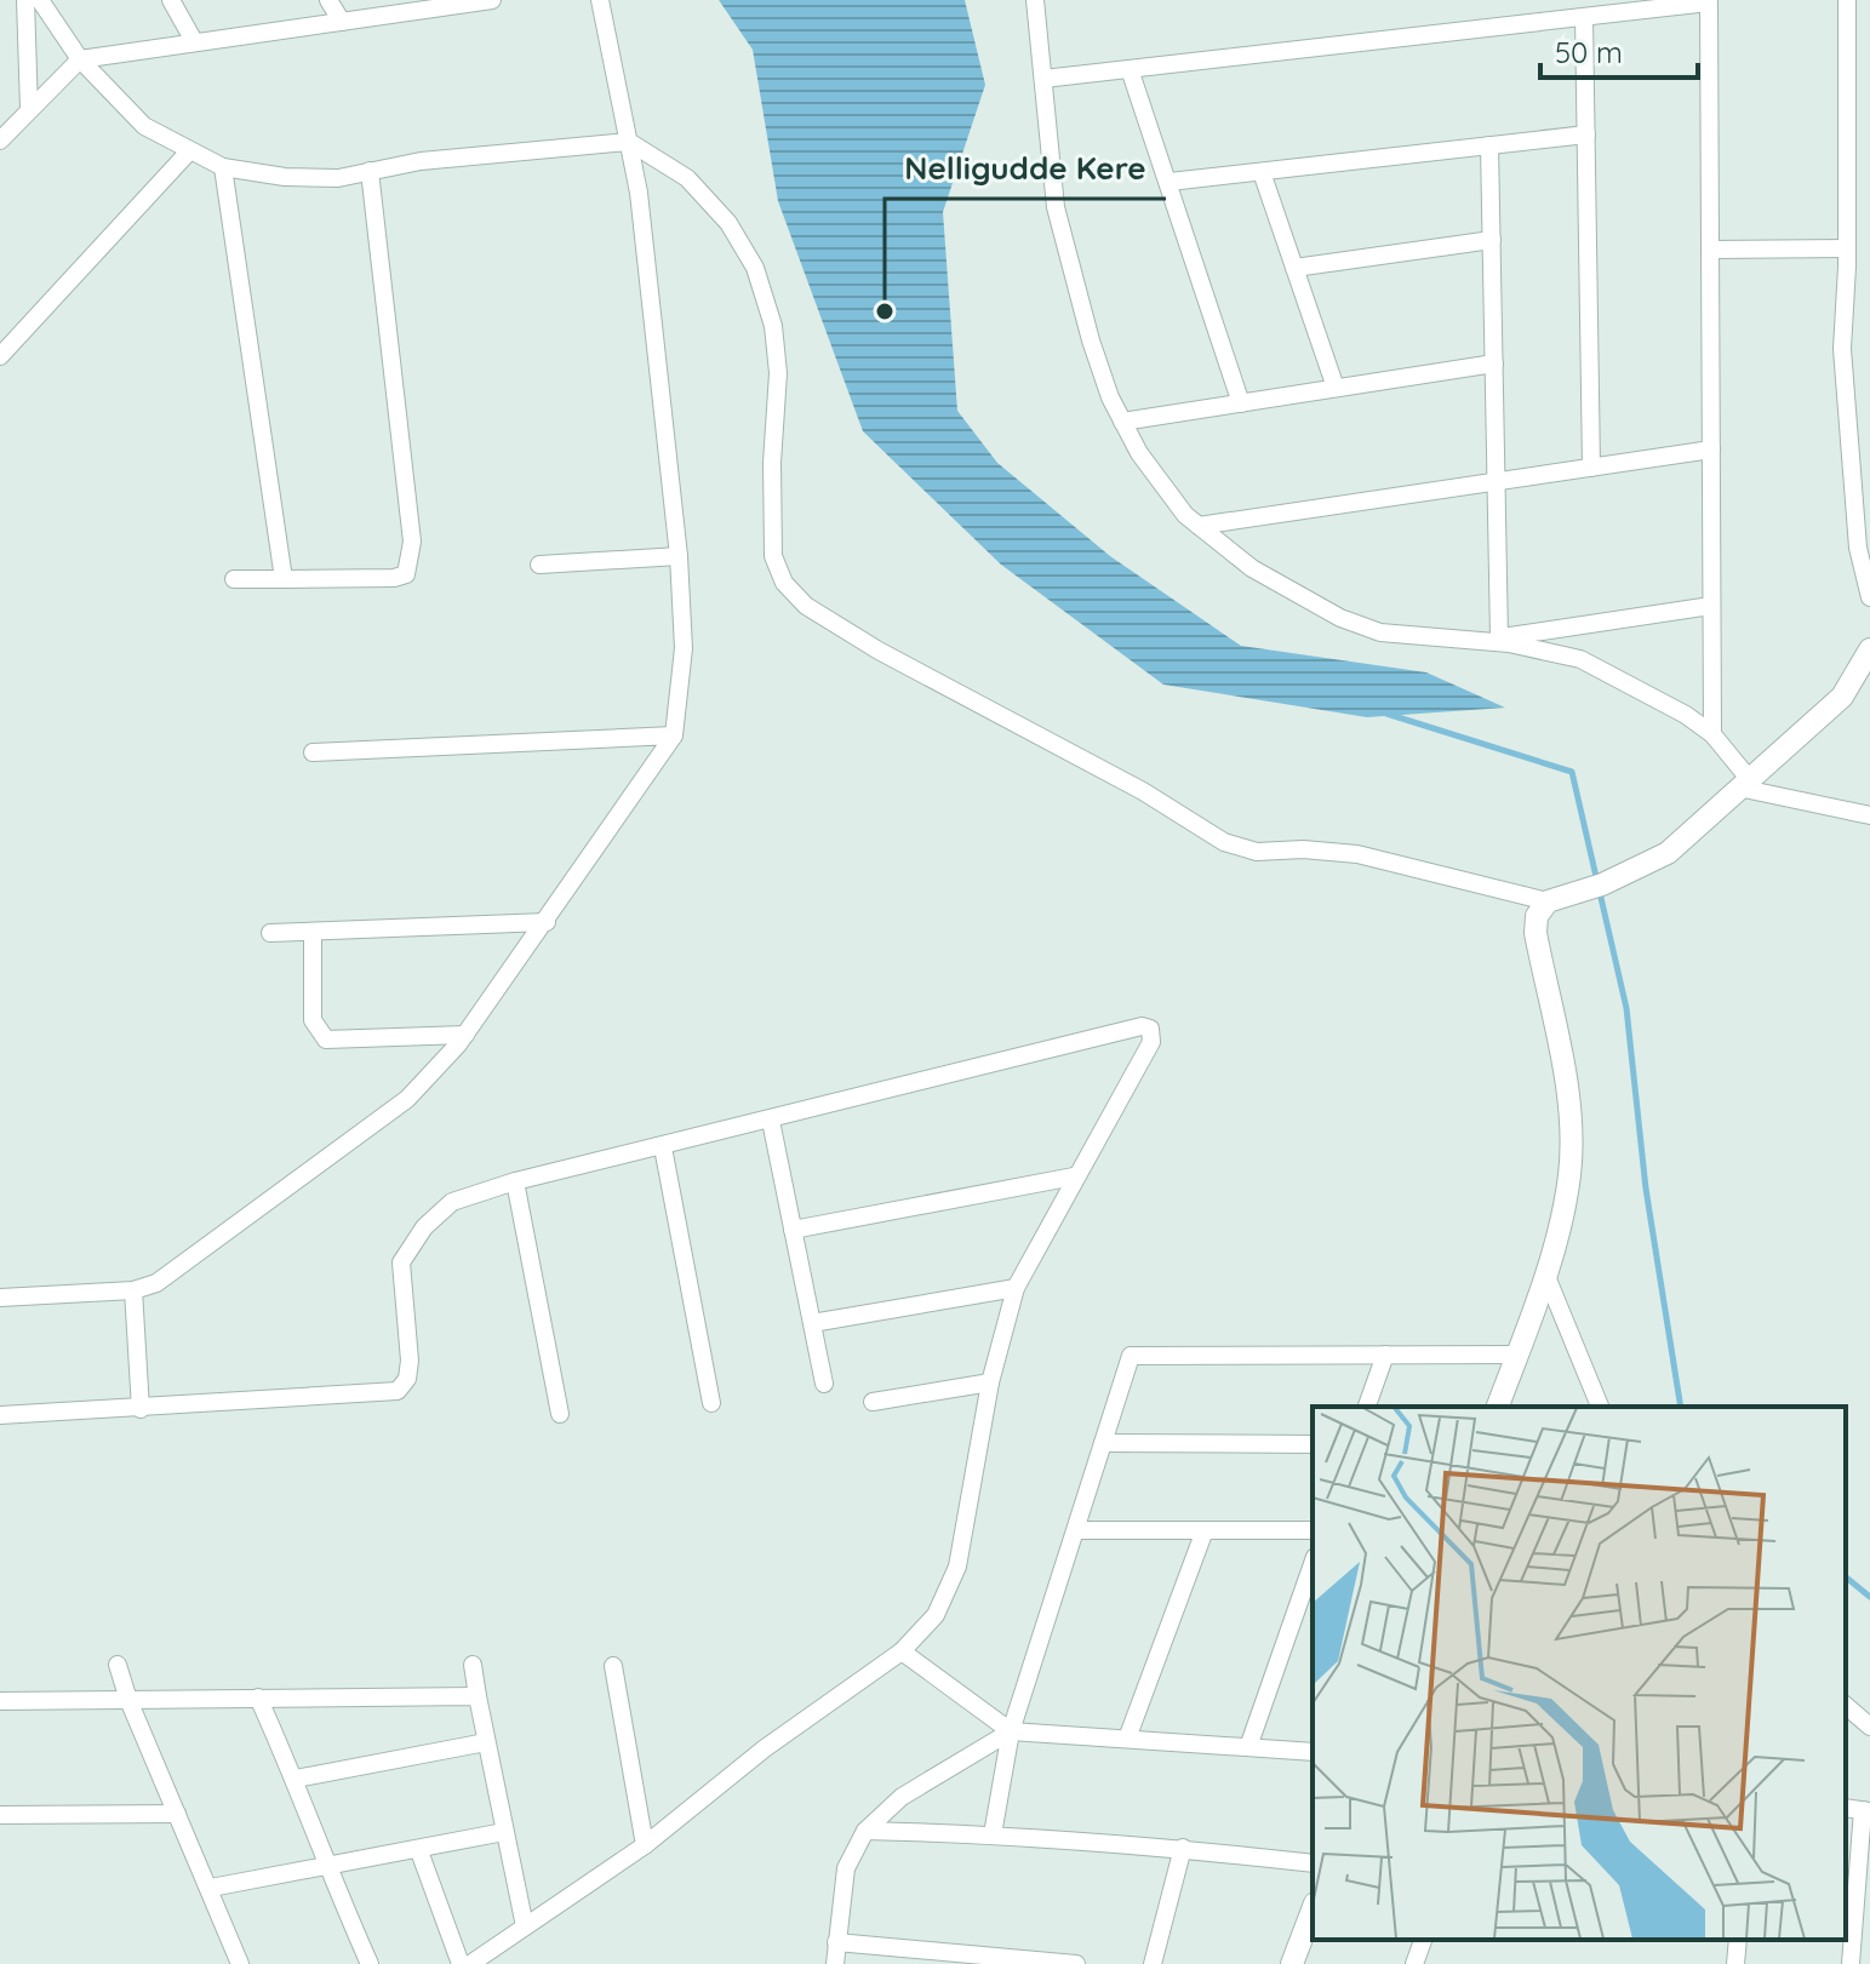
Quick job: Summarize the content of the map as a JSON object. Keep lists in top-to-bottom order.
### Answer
{
  "places": ["Nelligudde Kere"],
  "scale_bar": "50 m"
}
